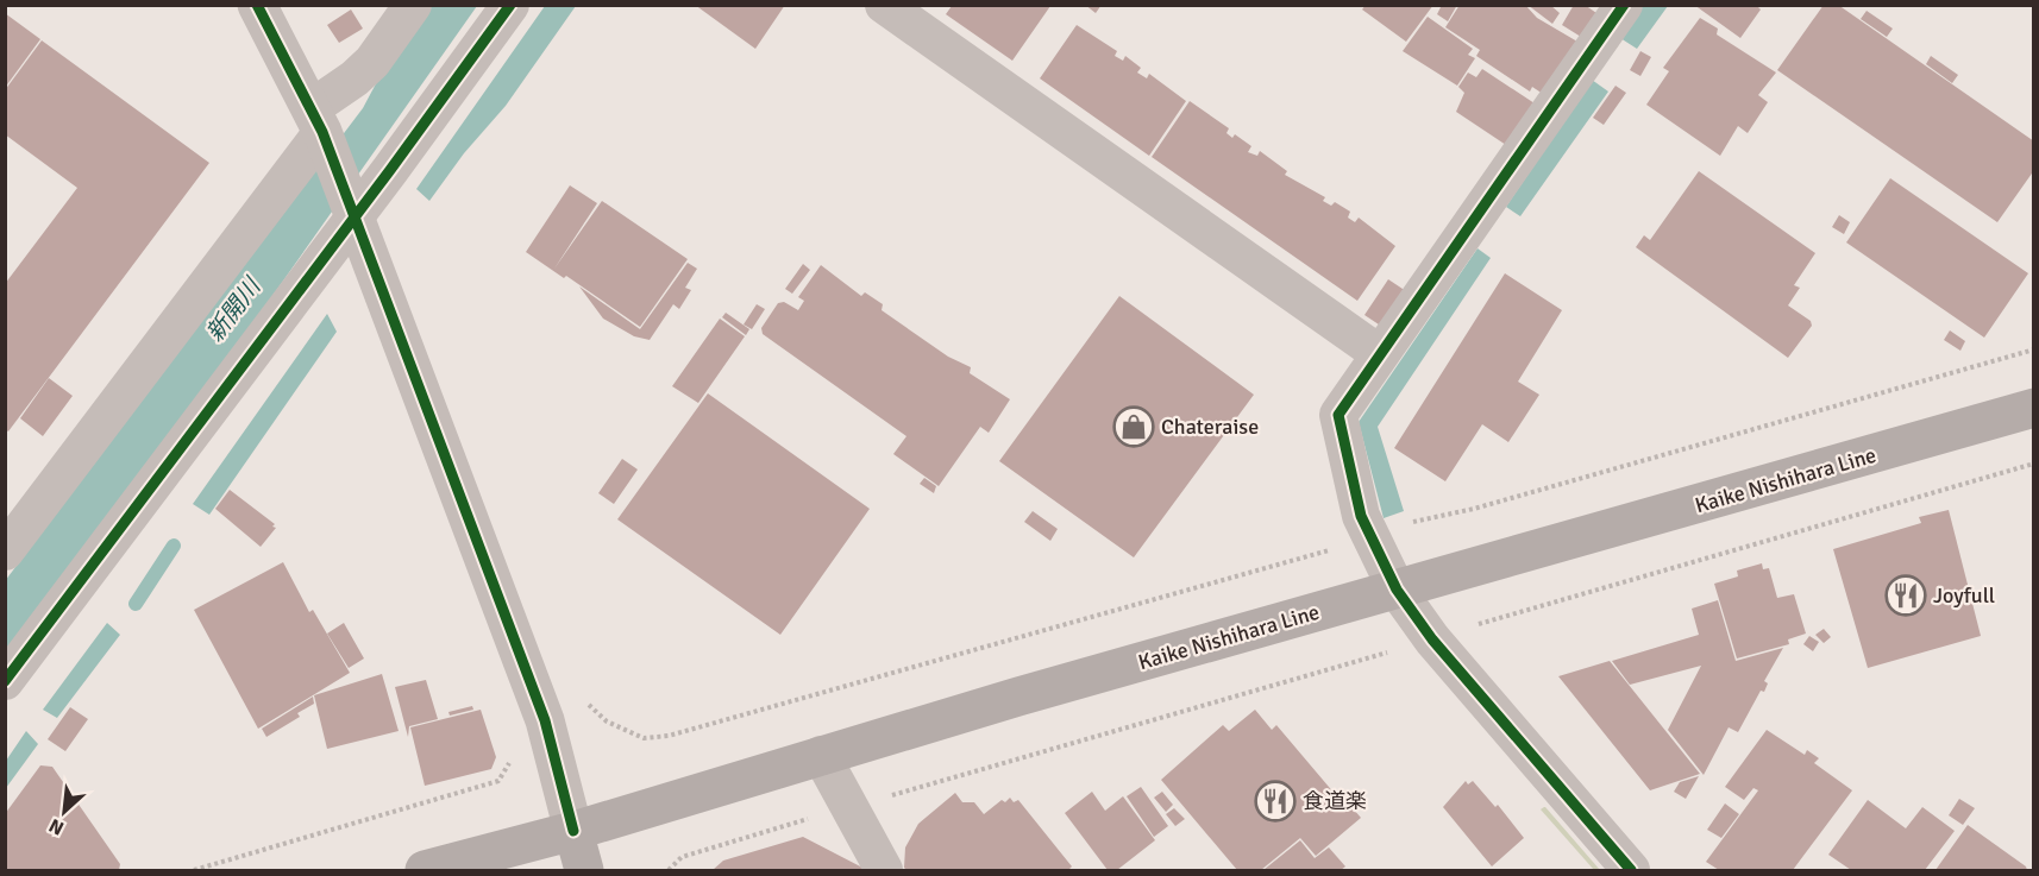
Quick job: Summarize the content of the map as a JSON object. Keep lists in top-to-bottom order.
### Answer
{
  "streets": {
    "main road": ["Kaike Nishihara Line"]
  },
  "water": ["新開川"],
  "places": {
    "shop": ["Chateraise"],
    "restaurant": ["Joyfull", "食道楽"]
  },
  "north": "bottom left"
}
